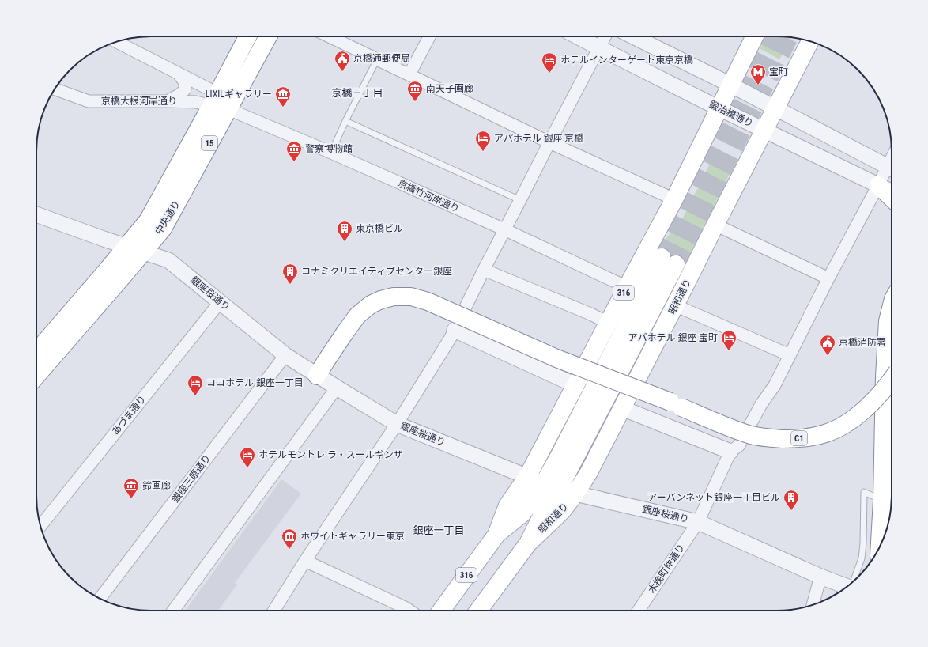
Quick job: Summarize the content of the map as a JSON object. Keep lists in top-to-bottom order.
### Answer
{
  "streets": {
    "main road": [
      "15",
      "中央通り",
      "316",
      "昭和通り",
      "C1"
    ],
    "street": [
      "京橋大根河岸通り",
      "鍛冶橋通り",
      "京橋竹河岸通り",
      "銀座桜通り",
      "あづま通り",
      "銀座三原通り",
      "木挽町仲通り"
    ]
  },
  "crossings": [
    ["京橋大根河岸通り", "京橋竹河岸通り"],
    ["京橋大根河岸通り", "中央通り"],
    ["鍛冶橋通り", "昭和通り"],
    ["京橋竹河岸通り", "中央通り"],
    ["京橋竹河岸通り", "昭和通り"],
    ["中央通り", "銀座桜通り"],
    ["銀座桜通り", "昭和通り"],
    ["銀座桜通り", "あづま通り"],
    ["銀座桜通り", "C1"],
    ["銀座桜通り", "銀座三原通り"],
    ["銀座桜通り", "木挽町仲通り"]
  ],
  "districts": ["京橋三丁目", "銀座一丁目"],
  "places": {
    "public building": ["京橋通郵便局", "京橋消防署"],
    "hotel": [
      "ホテルインターゲート東京京橋",
      "アパホテル 銀座 京橋",
      "アパホテル 銀座 宝町",
      "ココホテル 銀座一丁目",
      "ホテルモントレ ラ・スールギンザ"
    ],
    "metro station": ["宝町"],
    "museum": [
      "南天子画廊",
      "LIXILギャラリー",
      "警察博物館",
      "鈴画廊",
      "ホワイトギャラリー東京"
    ],
    "building": ["東京橋ビル", "コナミクリエイティブセンター銀座", "アーバンネット銀座一丁目ビル"]
  }
}
